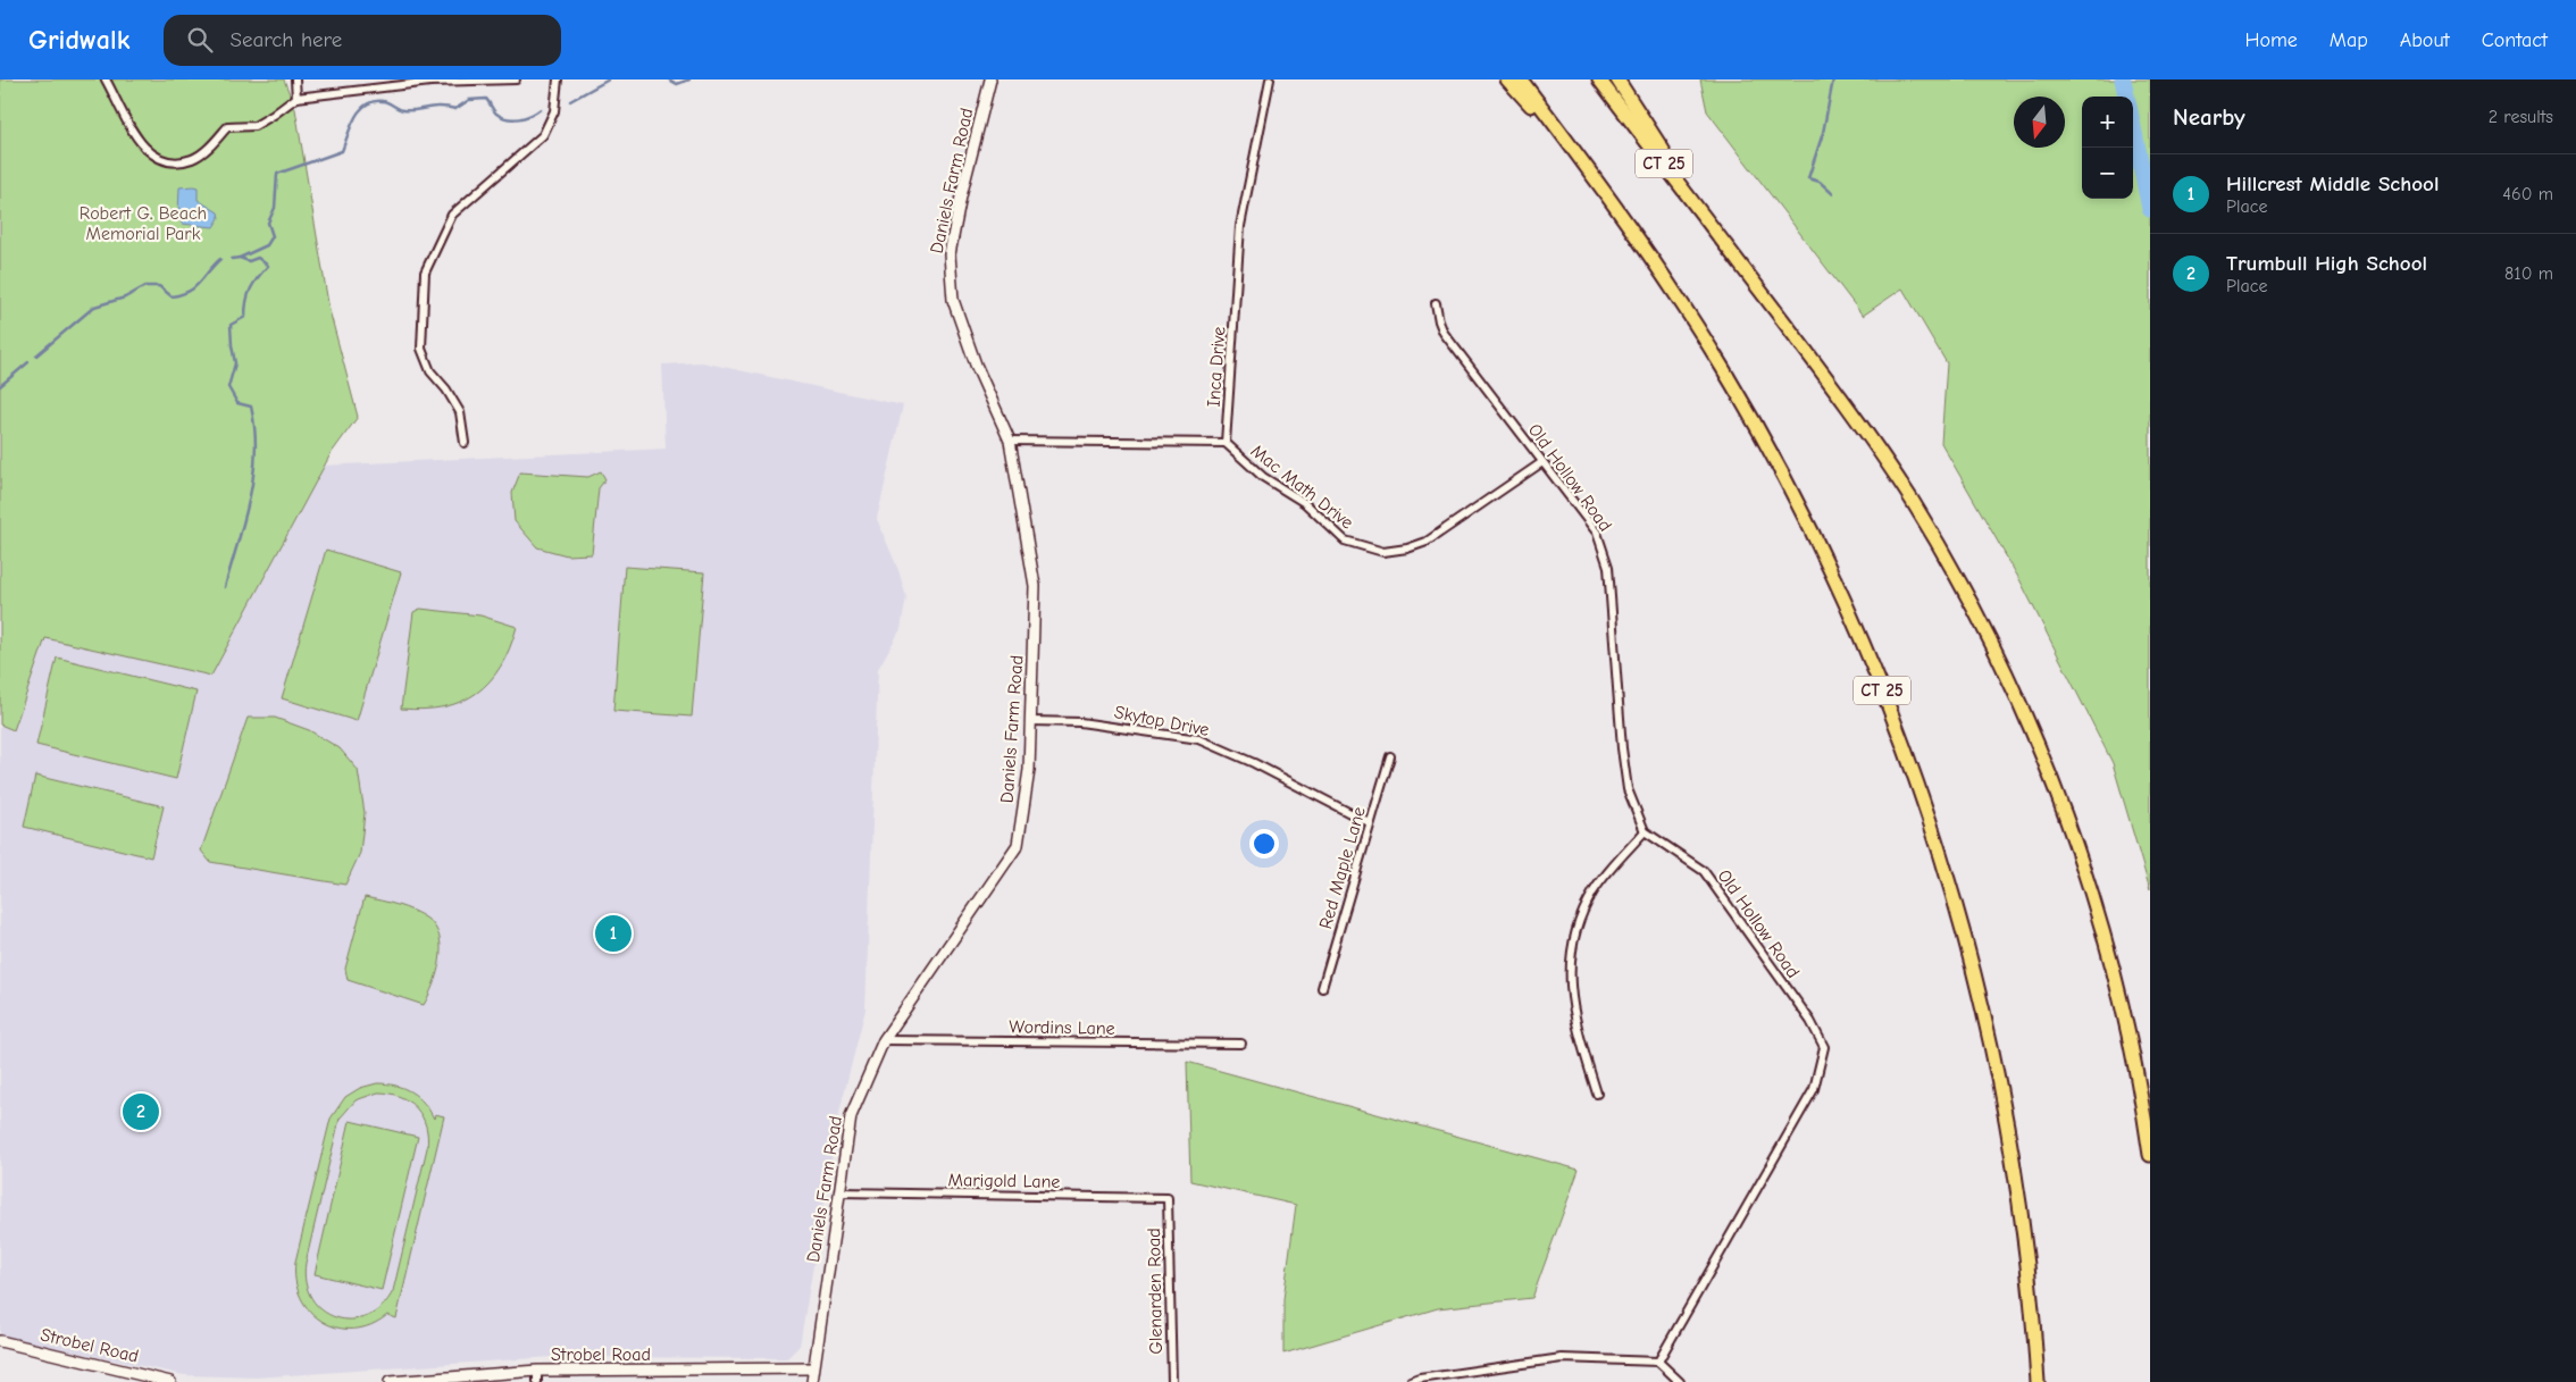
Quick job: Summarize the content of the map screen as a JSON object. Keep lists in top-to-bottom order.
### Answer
{
  "streets": {
    "highway": ["CT 25"],
    "main road": ["Daniels Farm Road", "Strobel Road"],
    "street": [
      "Inca Drive",
      "Old Hollow Road",
      "Mac Math Drive",
      "Skytop Drive",
      "Red Maple Lane",
      "Wordins Lane",
      "Marigold Lane",
      "Glenarden Road"
    ]
  },
  "crossings": [
    ["Daniels Farm Road", "Skytop Drive"],
    ["Daniels Farm Road", "Wordins Lane"],
    ["Daniels Farm Road", "Marigold Lane"],
    ["Daniels Farm Road", "Strobel Road"],
    ["Inca Drive", "Mac Math Drive"],
    ["Old Hollow Road", "Mac Math Drive"],
    ["Skytop Drive", "Red Maple Lane"],
    ["Marigold Lane", "Glenarden Road"]
  ],
  "parks": ["Robert G. Beach Memorial Park"],
  "north": "bottom",
  "page": {
    "header": "Gridwalk",
    "search": "Search here",
    "nav": [
      "Home",
      "Map",
      "About",
      "Contact"
    ],
    "heading": ["Nearby", "2 results"],
    "map_buttons": ["+", "−"],
    "list": [
      {
        "mark": "1",
        "name": "Hillcrest Middle School",
        "note": "Place",
        "value": "460 m"
      },
      {
        "mark": "2",
        "name": "Trumbull High School",
        "note": "Place",
        "value": "810 m"
      }
    ],
    "pins": ["1", "2"]
  }
}
